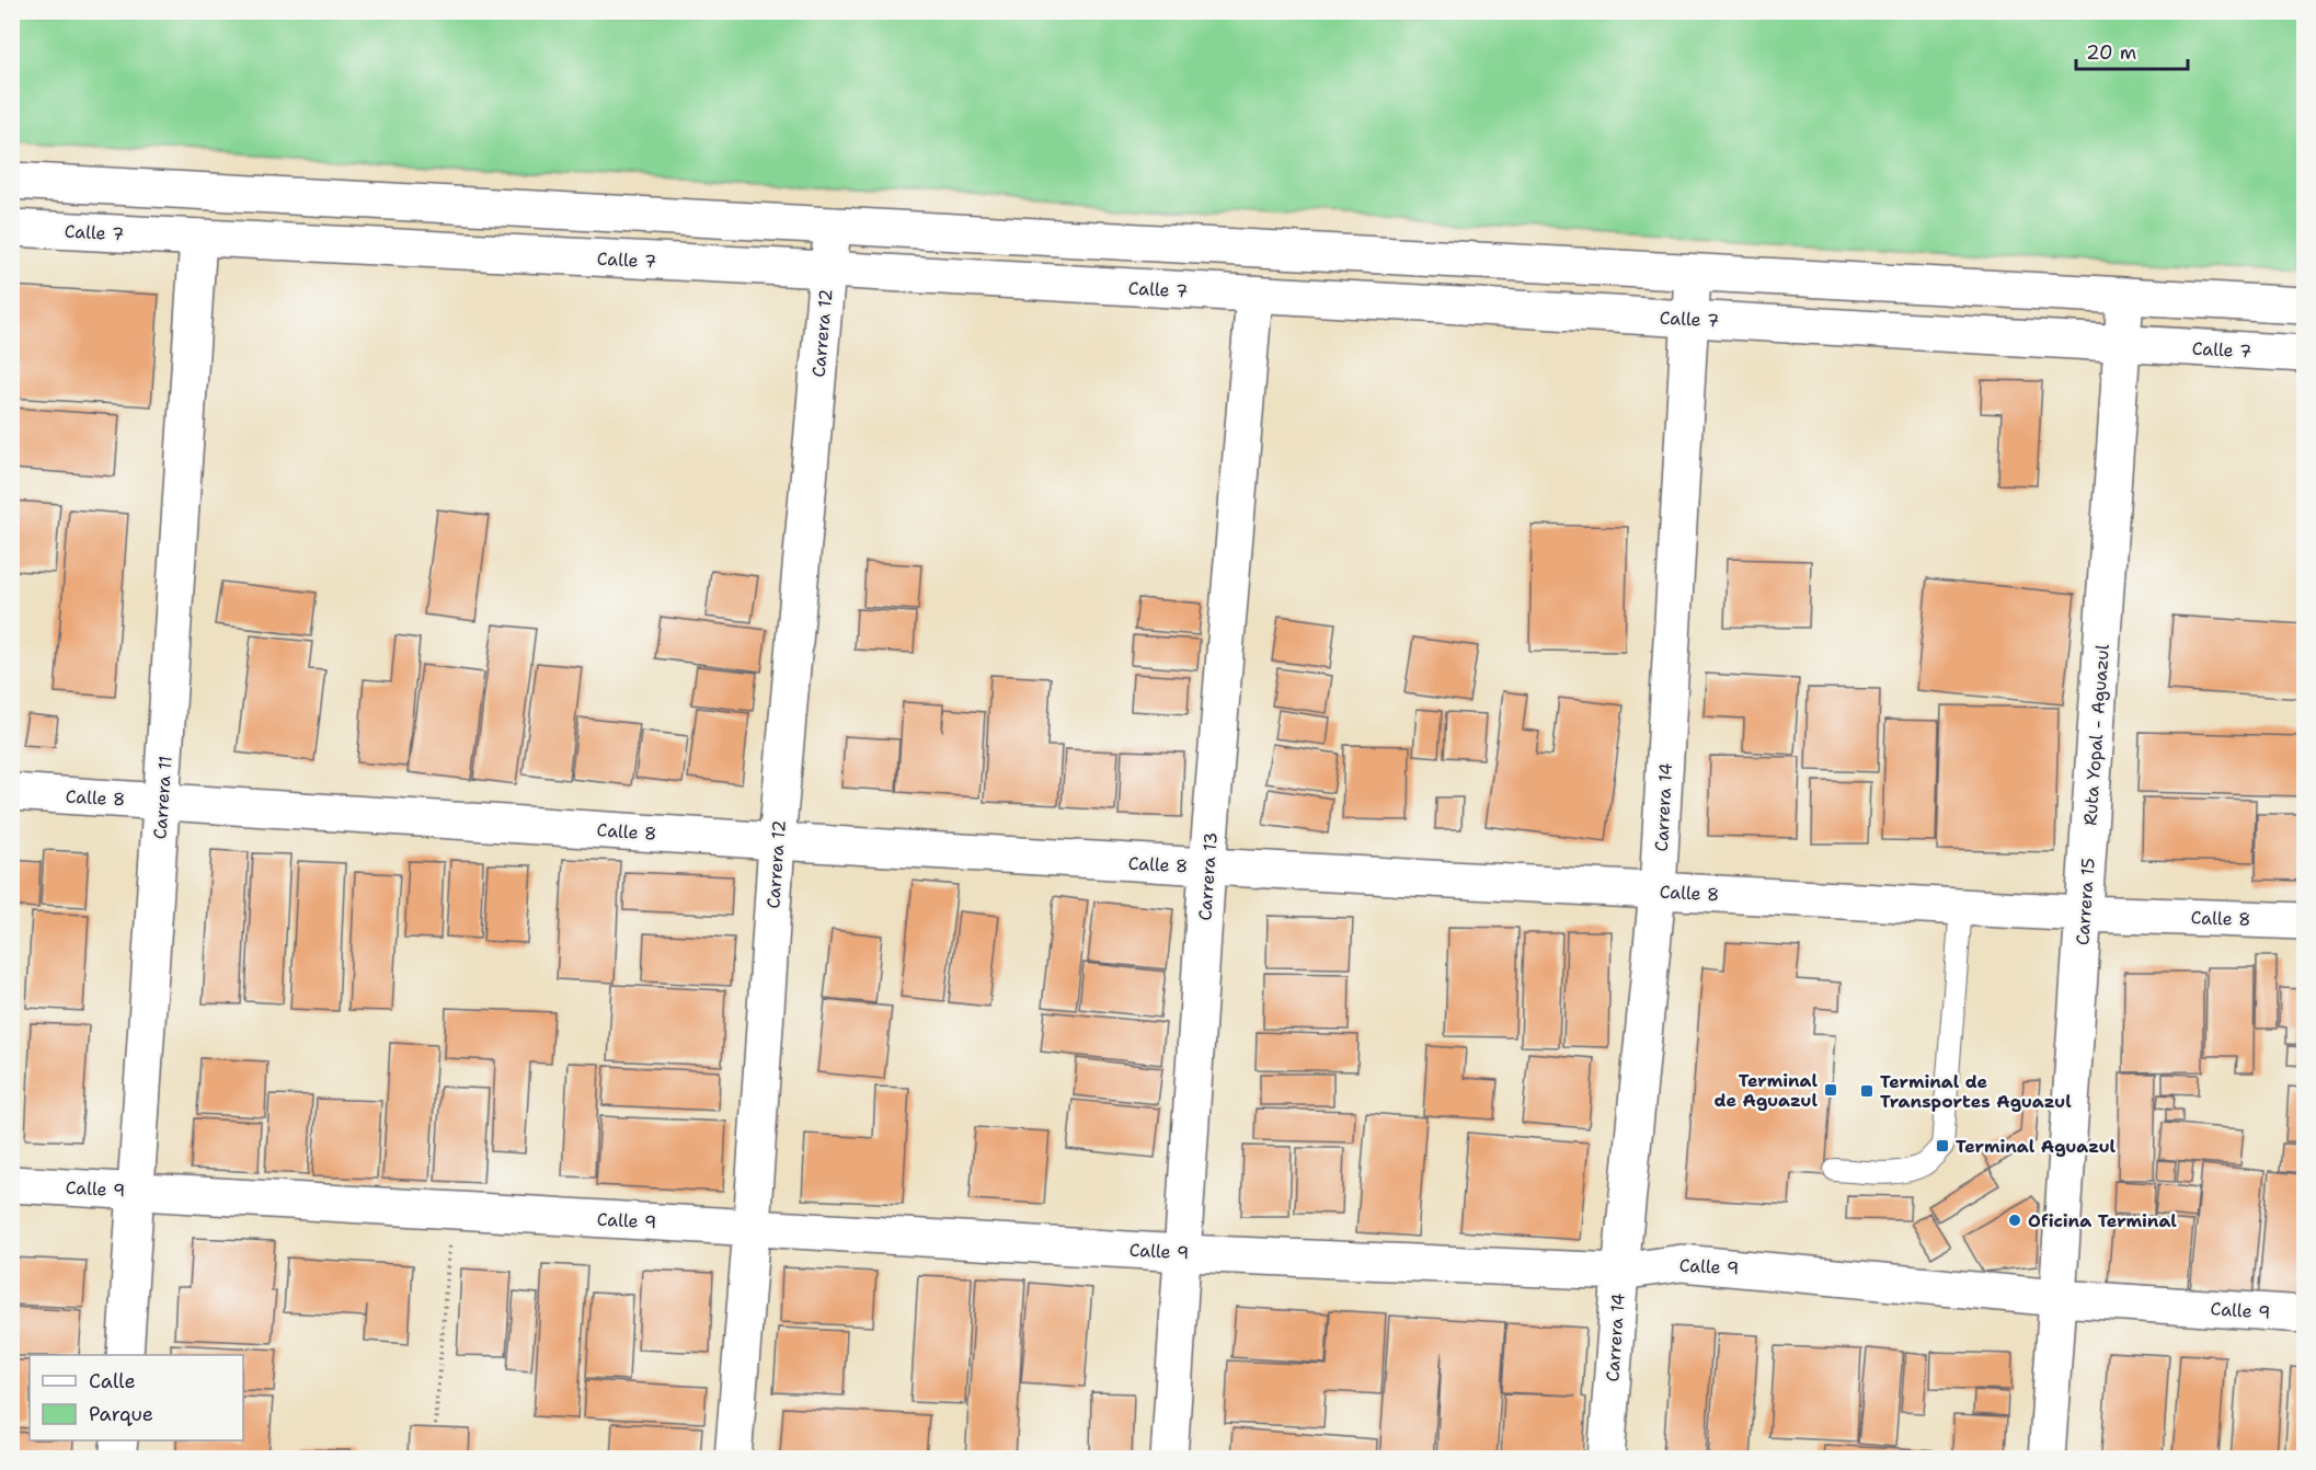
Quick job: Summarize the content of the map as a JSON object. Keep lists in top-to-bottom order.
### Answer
{
  "streets": {
    "street": [
      "Calle 7",
      "Carrera 12",
      "Calle 8",
      "Carrera 11",
      "Carrera 14",
      "Carrera 13",
      "Carrera 15",
      "Calle 9"
    ],
    "lane": ["Ruta Yopal - Aguazul"]
  },
  "crossings": [
    ["Calle 7", "Carrera 12"],
    ["Calle 7", "Ruta Yopal - Aguazul"],
    ["Calle 7", "Carrera 11"],
    ["Calle 7", "Carrera 14"],
    ["Calle 7", "Carrera 13"],
    ["Carrera 12", "Calle 8"],
    ["Carrera 12", "Calle 9"],
    ["Ruta Yopal - Aguazul", "Calle 8"],
    ["Ruta Yopal - Aguazul", "Carrera 15"],
    ["Calle 8", "Carrera 11"],
    ["Calle 8", "Carrera 14"],
    ["Calle 8", "Carrera 13"],
    ["Calle 8", "Carrera 15"],
    ["Carrera 11", "Calle 9"],
    ["Carrera 14", "Calle 9"],
    ["Carrera 13", "Calle 9"],
    ["Carrera 15", "Calle 9"]
  ],
  "places": {
    "transit": ["Terminal de Aguazul", "Terminal de Transportes Aguazul", "Terminal Aguazul"],
    "other": ["Oficina Terminal"]
  },
  "legend": ["Calle", "Parque"],
  "scale_bar": "20 m"
}
